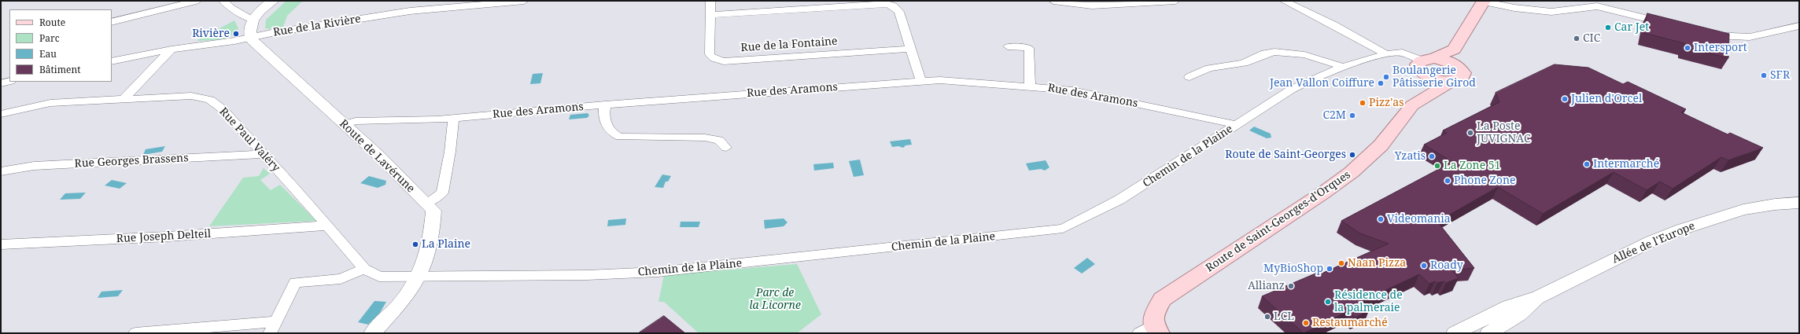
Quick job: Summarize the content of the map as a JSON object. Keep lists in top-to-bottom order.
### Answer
{
  "streets": {
    "main road": ["Route de Saint-Georges-d'Orques"],
    "street": [
      "Rue de la Rivière",
      "Rue de la Fontaine",
      "Rue des Aramons",
      "Rue Paul Valéry",
      "Route de Lavérune",
      "Chemin de la Plaine",
      "Rue Georges Brassens",
      "Rue Joseph Delteil",
      "Allée de l'Europe"
    ]
  },
  "crossings": [
    ["Rue de la Rivière", "Route de Lavérune"],
    ["Rue des Aramons", "Route de Lavérune"],
    ["Rue des Aramons", "Chemin de la Plaine"],
    ["Rue Paul Valéry", "Route de Lavérune"],
    ["Rue Paul Valéry", "Chemin de la Plaine"],
    ["Rue Paul Valéry", "Rue Georges Brassens"],
    ["Rue Paul Valéry", "Rue Joseph Delteil"],
    ["Route de Lavérune", "Chemin de la Plaine"],
    ["Chemin de la Plaine", "Route de Saint-Georges-d'Orques"]
  ],
  "parks": ["Parc de la Licorne"],
  "places": [
    "Car Jet",
    "Rivière",
    "CIC",
    "Intersport",
    "SFR",
    "Boulangerie Pâtisserie Girod",
    "Jean Vallon Coiffure",
    "Julien d'Orcel",
    "Pizz'as",
    "C2M",
    "La Poste JUVIGNAC",
    "Route de Saint-Georges",
    "Yzatis",
    "Intermarché",
    "La Zone 51",
    "Phone Zone",
    "Videomania",
    "La Plaine",
    "Naan Pizza",
    "Roady",
    "MyBioShop",
    "Allianz",
    "Résidence de la palmeraie",
    "LCL",
    "Restaumarché"
  ],
  "legend": [
    "Route",
    "Parc",
    "Eau",
    "Bâtiment"
  ]
}
